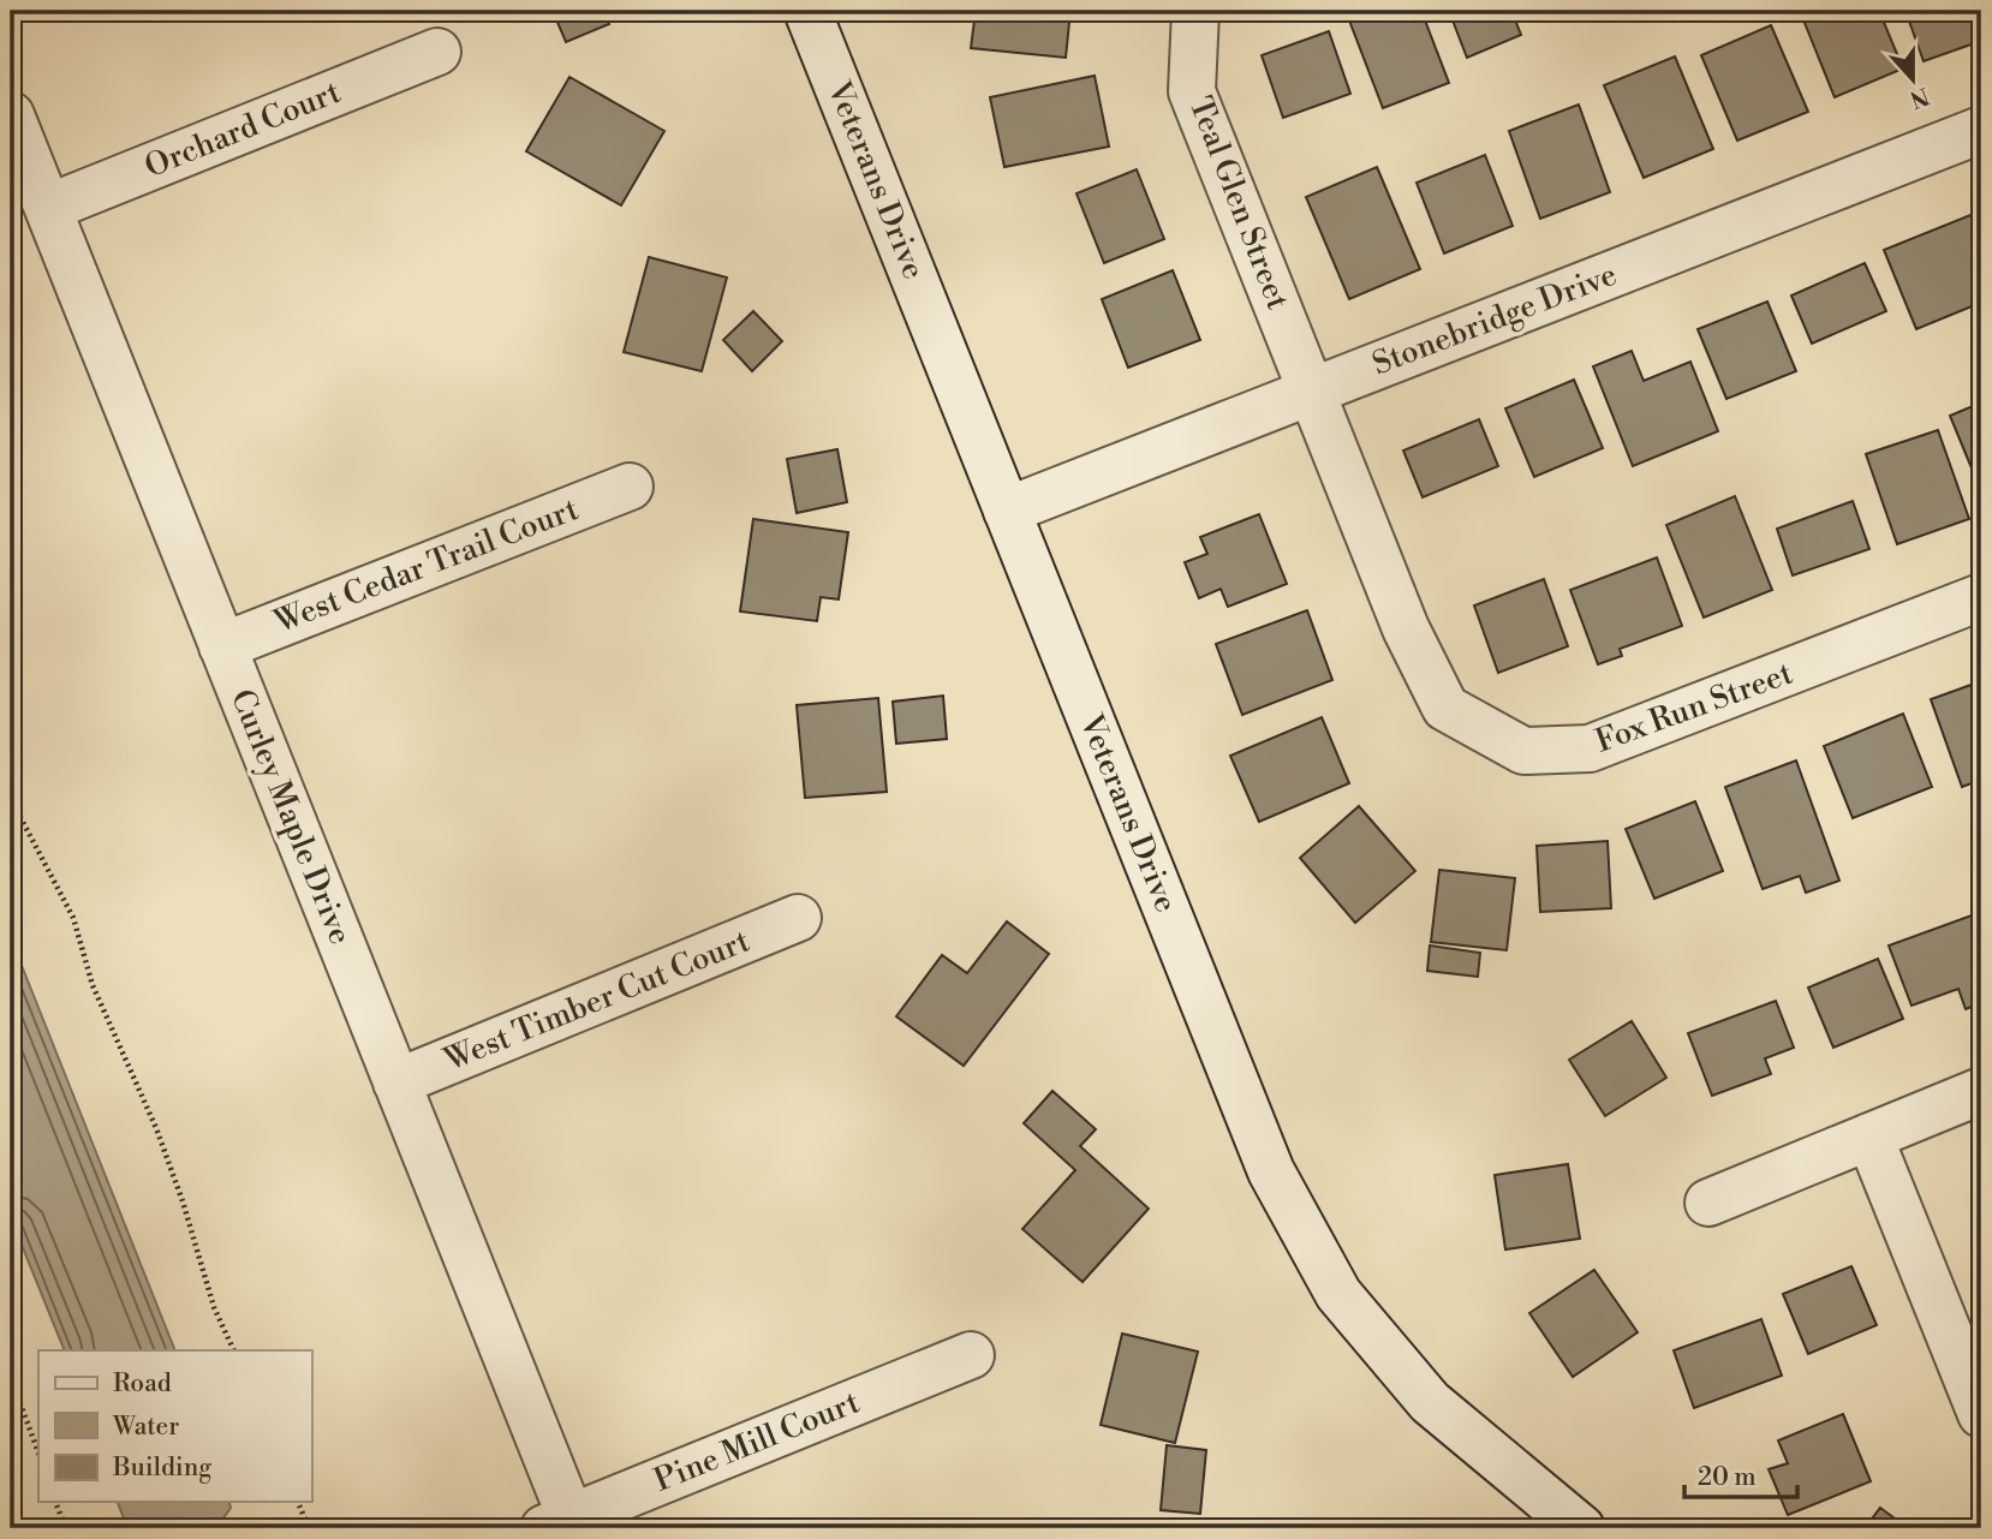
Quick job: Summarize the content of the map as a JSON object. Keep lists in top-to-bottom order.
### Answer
{
  "streets": {
    "street": [
      "Orchard Court",
      "Veterans Drive",
      "Teal Glen Street",
      "Stonebridge Drive",
      "West Cedar Trail Court",
      "Fox Run Street",
      "Curley Maple Drive",
      "West Timber Cut Court",
      "Pine Mill Court"
    ]
  },
  "crossings": [
    ["Orchard Court", "Curley Maple Drive"],
    ["Veterans Drive", "Stonebridge Drive"],
    ["Teal Glen Street", "Stonebridge Drive"],
    ["Teal Glen Street", "Fox Run Street"],
    ["Stonebridge Drive", "Fox Run Street"],
    ["West Cedar Trail Court", "Curley Maple Drive"],
    ["Curley Maple Drive", "West Timber Cut Court"],
    ["Curley Maple Drive", "Pine Mill Court"]
  ],
  "legend": ["Road", "Water", "Building"],
  "scale_bar": "20 m",
  "north": "bottom"
}
